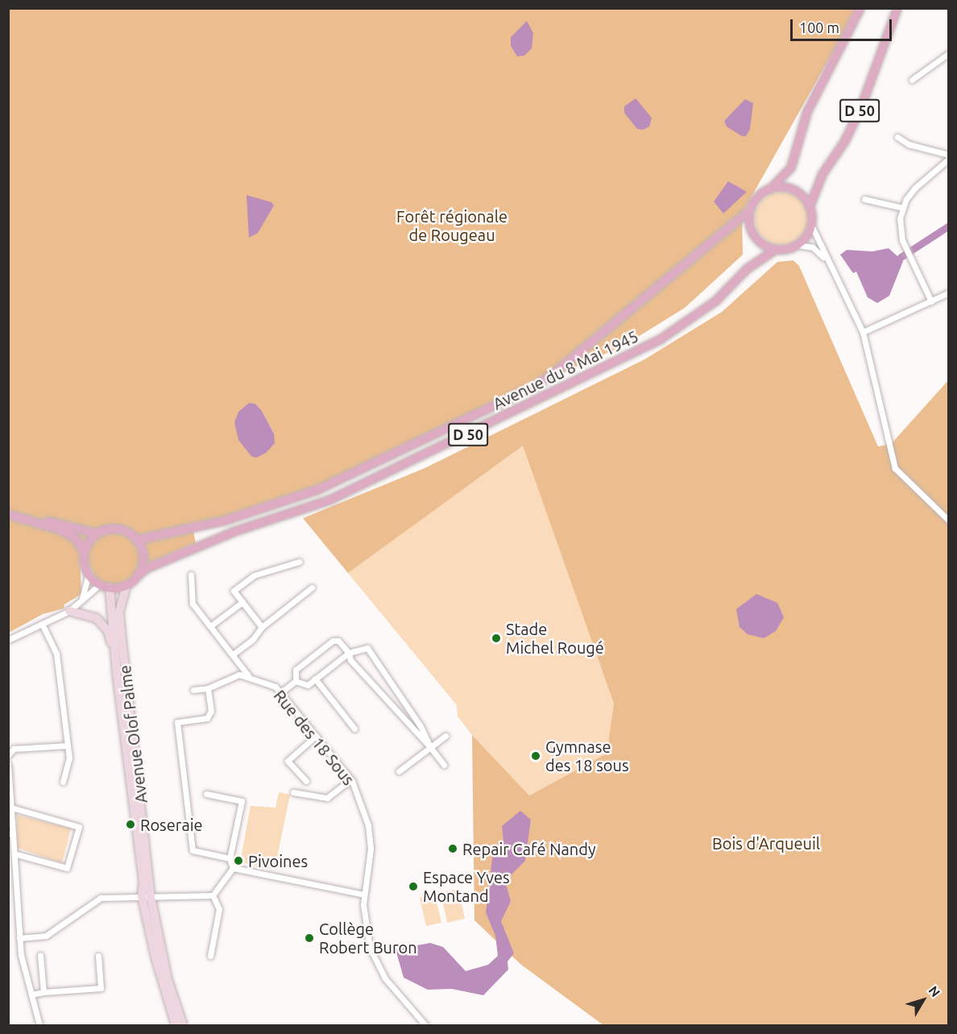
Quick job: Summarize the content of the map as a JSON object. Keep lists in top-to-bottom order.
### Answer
{
  "streets": {
    "main road": ["D 50", "Avenue du 8 Mai 1945", "Avenue Olof Palme"],
    "street": ["Rue des 18 Sous"]
  },
  "crossings": [
    ["D 50", "Avenue du 8 Mai 1945"],
    ["D 50", "Avenue Olof Palme"],
    ["Avenue du 8 Mai 1945", "Avenue Olof Palme"]
  ],
  "parks": ["Forêt régionale de Rougeau", "Bois d'Arqueuil"],
  "places": [
    "Stade Michel Rougé",
    "Gymnase des 18 sous",
    "Roseraie",
    "Repair Café Nandy",
    "Pivoines",
    "Espace Yves Montand",
    "Collège Robert Buron"
  ],
  "scale_bar": "100 m",
  "north": "top right"
}
